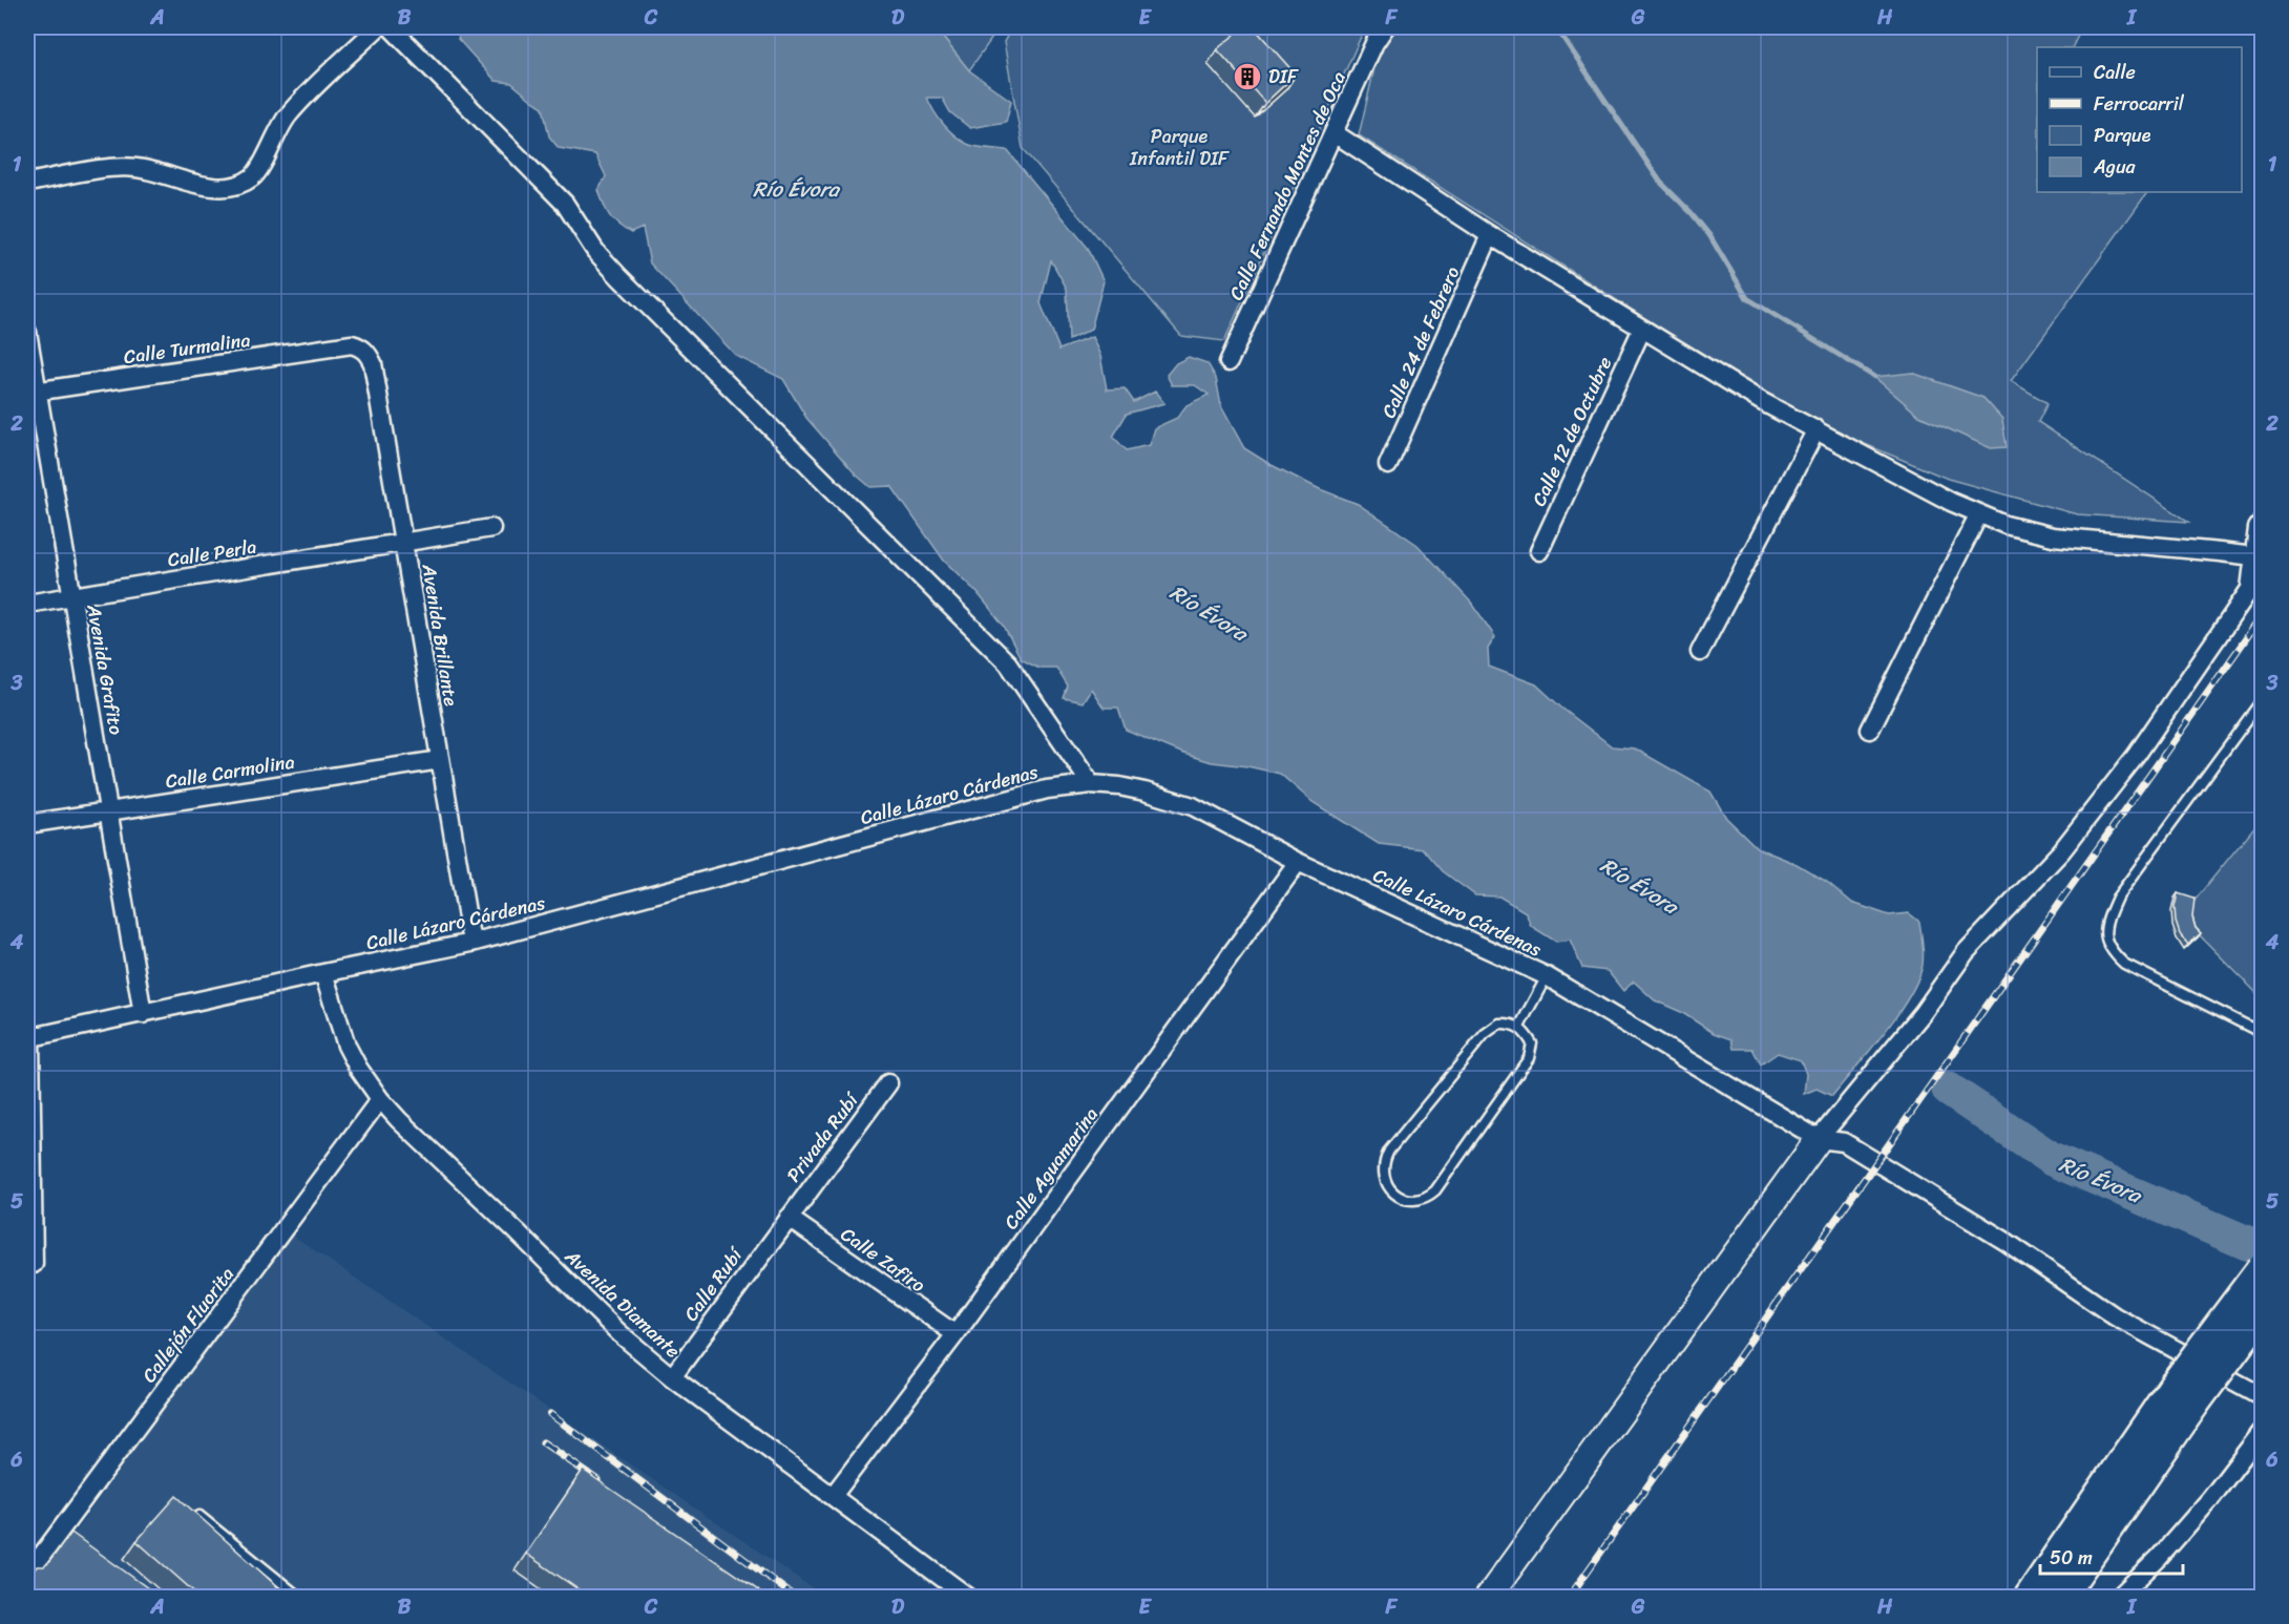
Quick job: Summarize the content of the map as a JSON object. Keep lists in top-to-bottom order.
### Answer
{
  "streets": {
    "street": [
      "Calle Fernando Montes de Oca",
      "Calle 24 de Febrero",
      "Calle Turmalina",
      "Calle 12 de Octubre",
      "Calle Perla",
      "Avenida Brillante",
      "Avenida Grafito",
      "Calle Carmolina",
      "Calle Lázaro Cárdenas",
      "Privada Rubí",
      "Calle Aguamarina",
      "Calle Zafiro",
      "Calle Rubí",
      "Avenida Diamante",
      "Callejón Fluorita"
    ]
  },
  "crossings": [
    ["Calle Turmalina", "Avenida Brillante"],
    ["Calle Turmalina", "Avenida Grafito"],
    ["Calle Perla", "Avenida Brillante"],
    ["Calle Perla", "Avenida Grafito"],
    ["Avenida Brillante", "Calle Carmolina"],
    ["Avenida Brillante", "Calle Lázaro Cárdenas"],
    ["Avenida Grafito", "Calle Carmolina"],
    ["Avenida Grafito", "Calle Lázaro Cárdenas"],
    ["Calle Lázaro Cárdenas", "Calle Aguamarina"],
    ["Calle Lázaro Cárdenas", "Avenida Diamante"],
    ["Privada Rubí", "Calle Zafiro"],
    ["Privada Rubí", "Calle Rubí"],
    ["Calle Aguamarina", "Calle Zafiro"],
    ["Calle Aguamarina", "Avenida Diamante"],
    ["Calle Zafiro", "Calle Rubí"],
    ["Calle Rubí", "Avenida Diamante"],
    ["Avenida Diamante", "Callejón Fluorita"]
  ],
  "water": ["Río Évora"],
  "parks": ["Parque Infantil DIF"],
  "places": {
    "building": ["DIF"]
  },
  "legend": [
    "Calle",
    "Ferrocarril",
    "Parque",
    "Agua"
  ],
  "scale_bar": "50 m",
  "grid": {
    "columns": [
      "A",
      "B",
      "C",
      "D",
      "E",
      "F",
      "G",
      "H",
      "I"
    ],
    "rows": [
      "1",
      "2",
      "3",
      "4",
      "5",
      "6"
    ]
  }
}
